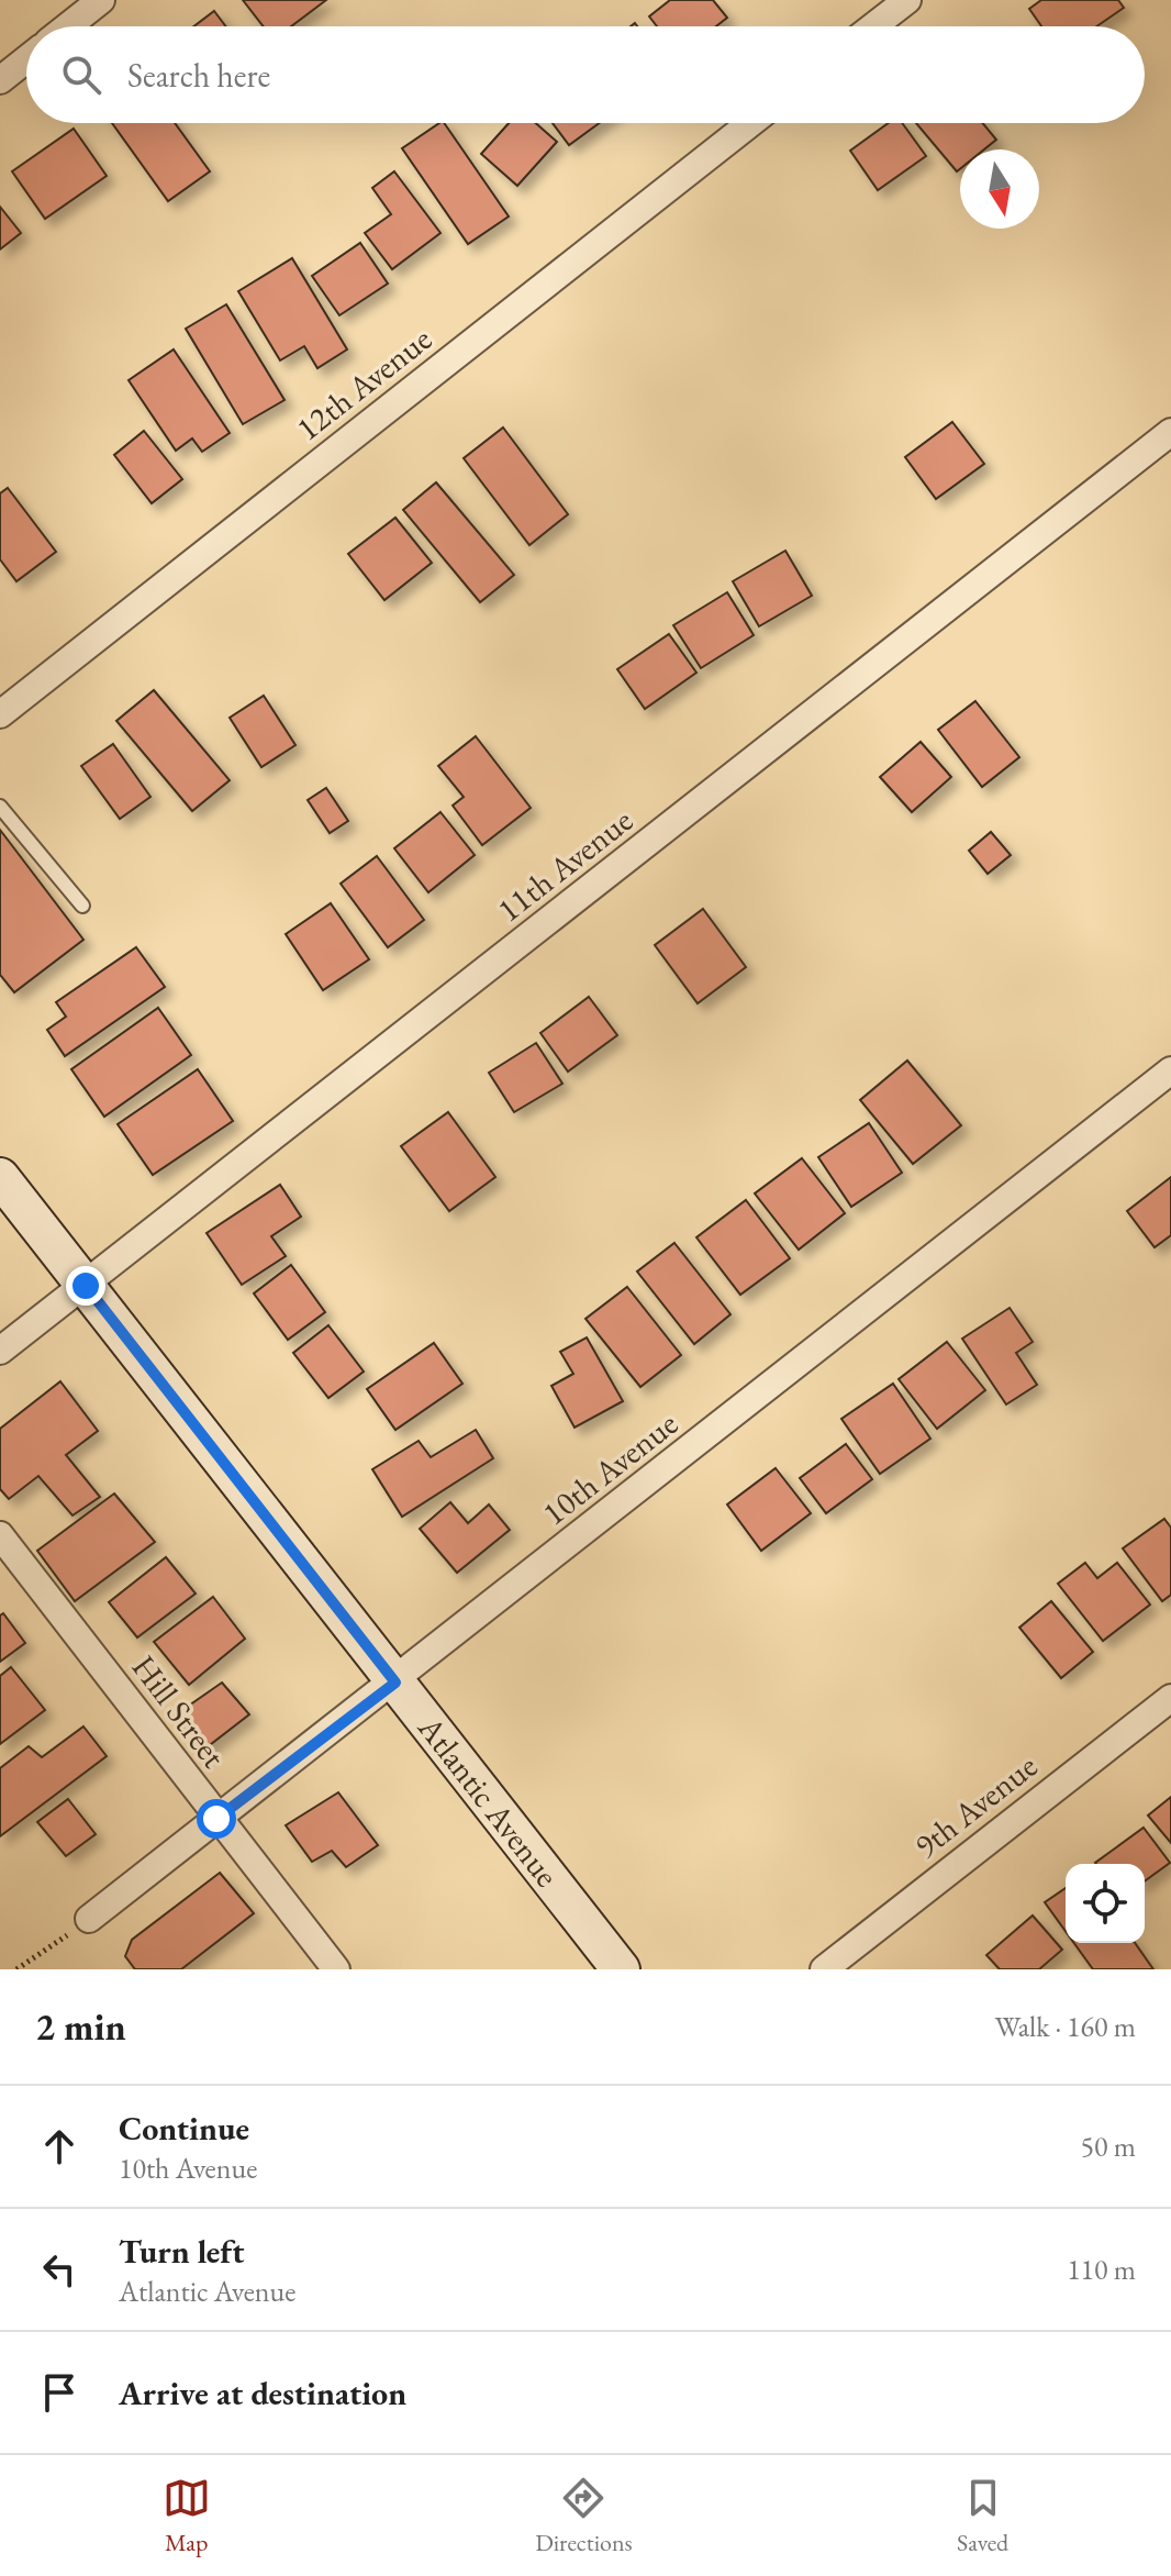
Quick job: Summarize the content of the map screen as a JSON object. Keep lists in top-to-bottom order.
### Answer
{
  "streets": {
    "main road": ["Atlantic Avenue"],
    "street": [
      "12th Avenue",
      "11th Avenue",
      "10th Avenue",
      "Hill Street",
      "9th Avenue"
    ]
  },
  "crossings": [
    ["11th Avenue", "Atlantic Avenue"],
    ["10th Avenue", "Hill Street"],
    ["10th Avenue", "Atlantic Avenue"]
  ],
  "north": "bottom",
  "page": {
    "search": "Search here",
    "heading": ["2 min", "Walk · 160 m"],
    "list": [
      ["Continue", "10th Avenue", "50 m"],
      ["Turn left", "Atlantic Avenue", "110 m"],
      "Arrive at destination"
    ],
    "nav": ["Map", "Directions", "Saved"]
  }
}
